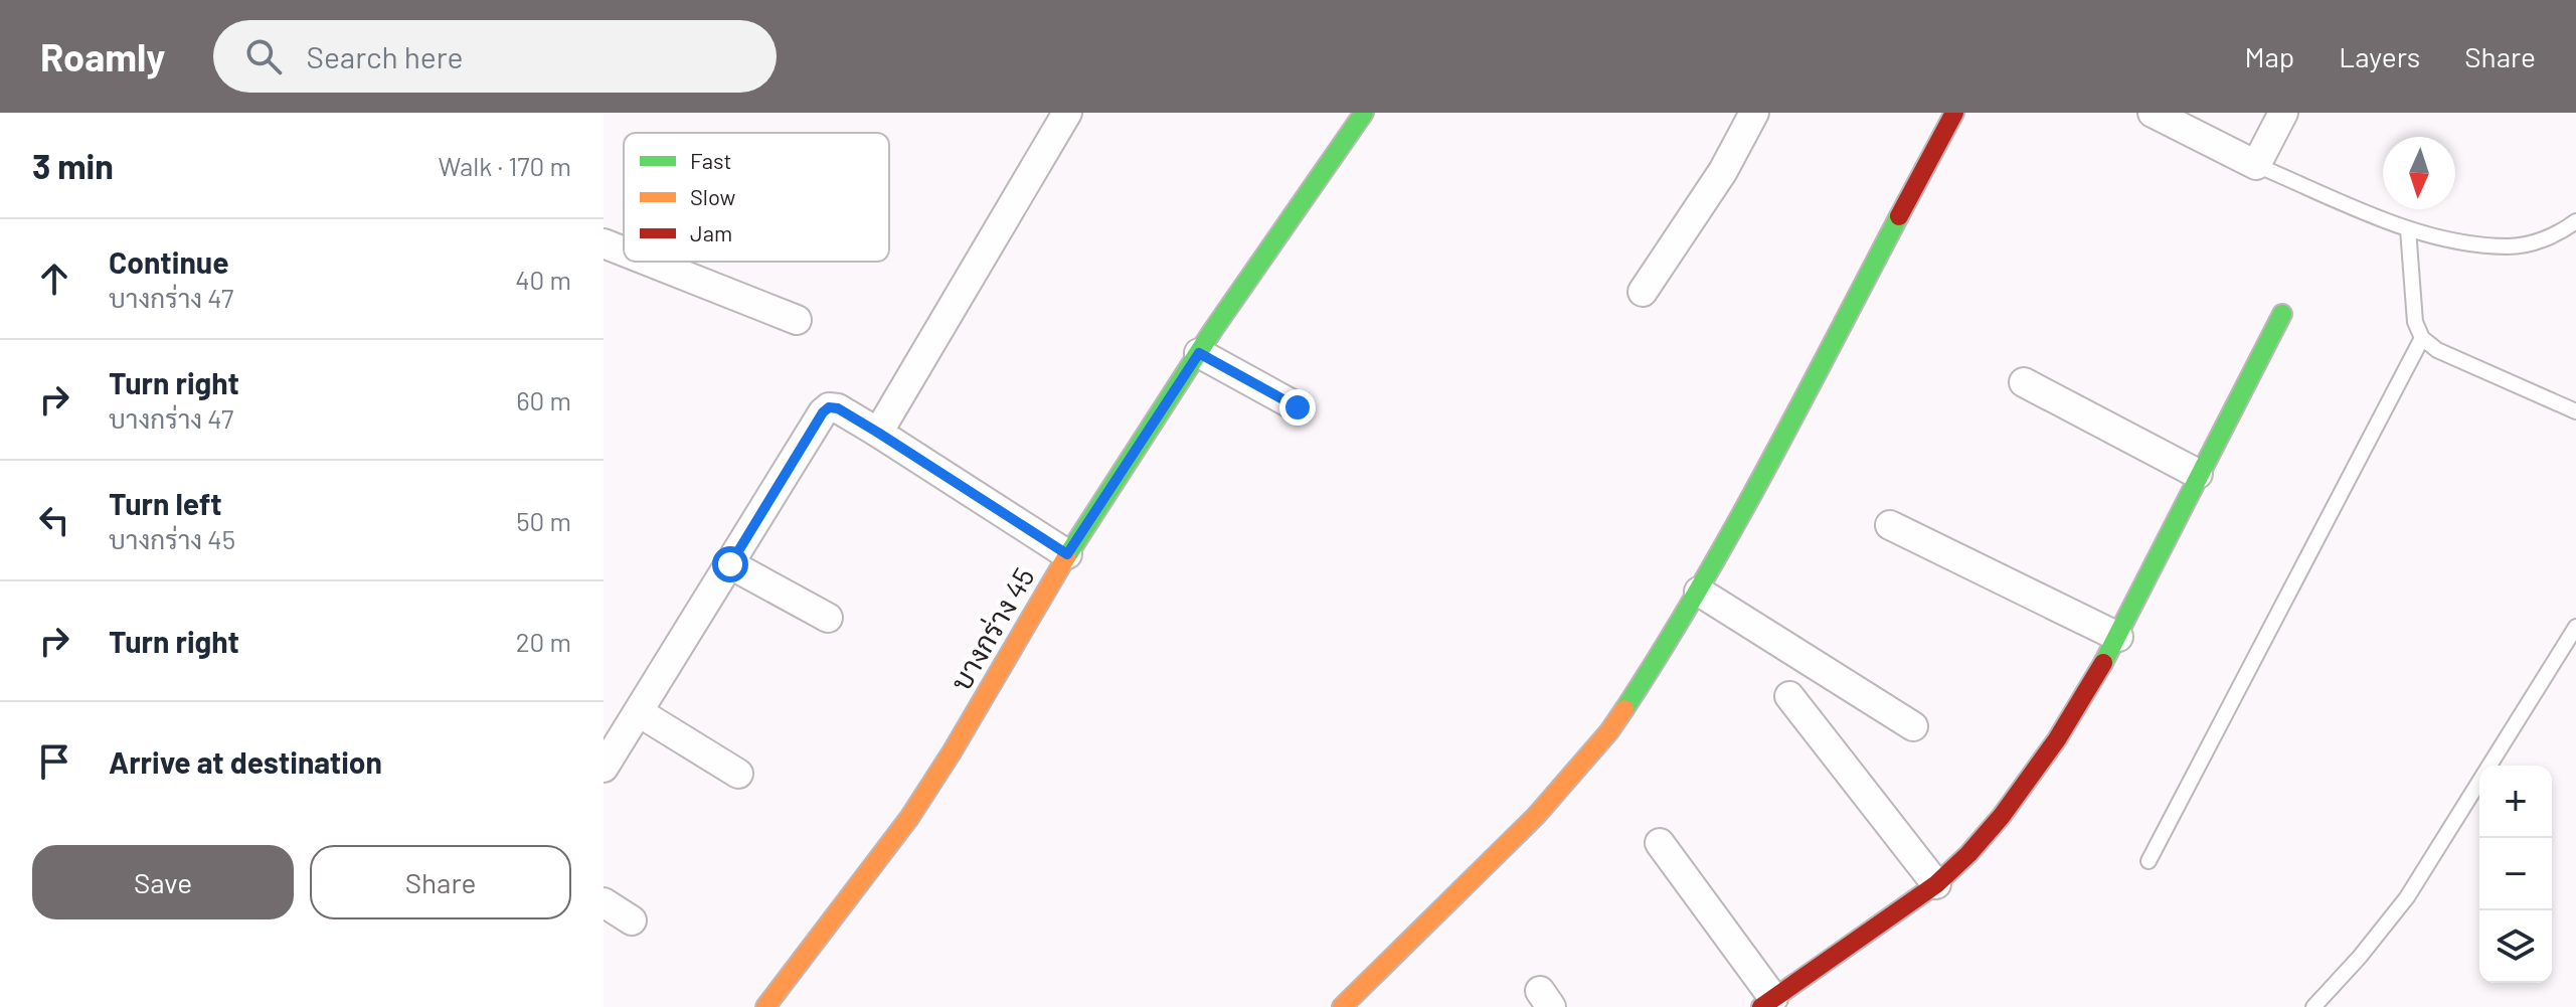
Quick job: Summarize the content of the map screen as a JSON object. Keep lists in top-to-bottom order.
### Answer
{
  "streets": {
    "street": ["บางกร่าง 45"]
  },
  "legend": ["Fast", "Slow", "Jam"],
  "north": "bottom",
  "page": {
    "header": "Roamly",
    "search": "Search here",
    "nav": ["Map", "Layers", "Share"],
    "heading": ["3 min", "Walk · 170 m"],
    "list": [
      ["Continue", "บางกร่าง 47", "40 m"],
      ["Turn right", "บางกร่าง 47", "60 m"],
      ["Turn left", "บางกร่าง 45", "50 m"],
      ["Turn right", "20 m"],
      "Arrive at destination"
    ],
    "map_buttons": ["+", "−"],
    "buttons": ["Save", "Share"]
  }
}
